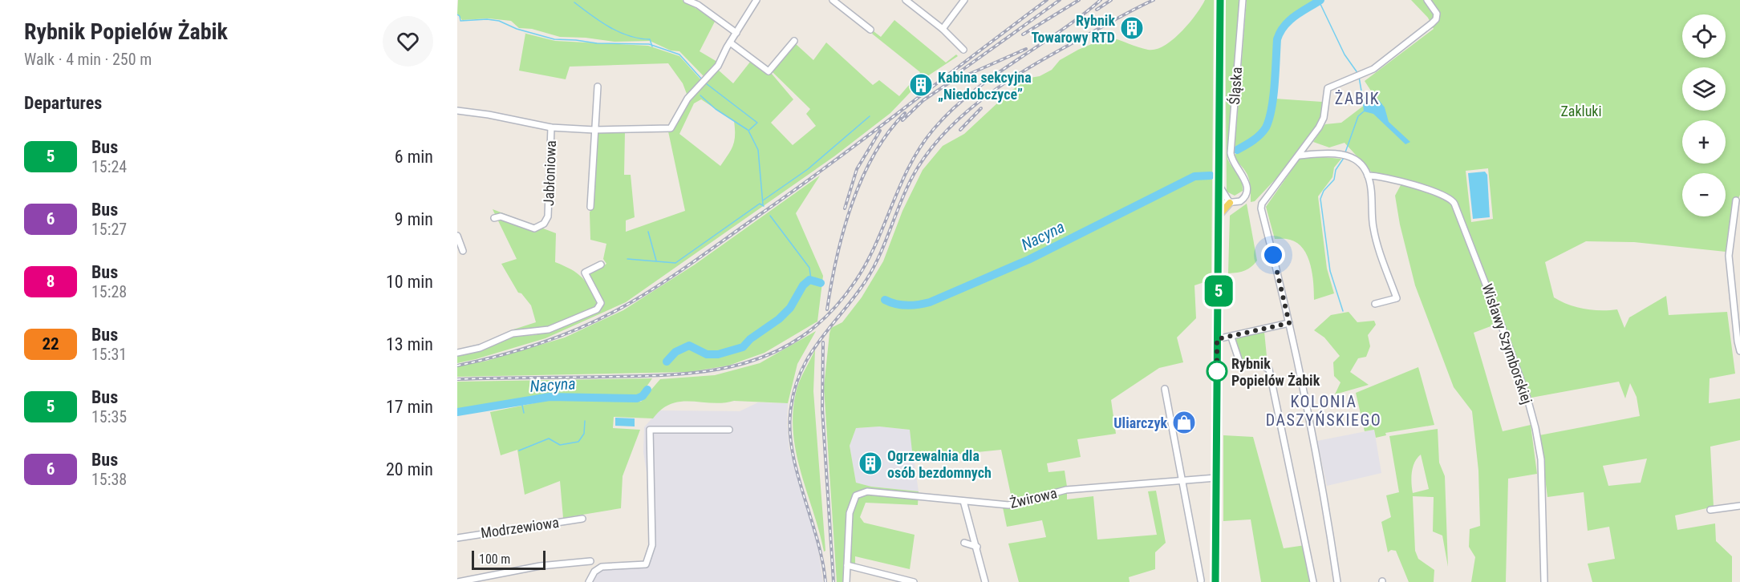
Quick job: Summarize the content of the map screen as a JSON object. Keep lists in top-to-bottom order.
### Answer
{
  "streets": {
    "street": [
      "Śląska",
      "Jabłoniowa",
      "Wisławy Szymborskiej",
      "Żwirowa",
      "Modrzewiowa"
    ]
  },
  "districts": ["ŻABIK", "KOLONIA DASZYŃSKIEGO"],
  "water": ["Nacyna"],
  "parks": ["Zakluki"],
  "places": {
    "building": ["Rybnik Towarowy RTD", "Kabina sekcyjna „Niedobczyce”", "Ogrzewalnia dla osób bezdomnych"],
    "other": ["Rybnik Popielów Żabik"],
    "shop": ["Uliarczyk"]
  },
  "lines": ["bus line 5"],
  "scale_bar": "100 m",
  "page": {
    "heading": [
      ["Rybnik Popielów Żabik", "Walk · 4 min · 250 m"],
      "Departures"
    ],
    "on_map": "5",
    "map_buttons": ["+", "−"],
    "list": [
      {
        "mark": "5",
        "name": "Bus",
        "note": "15:24",
        "value": "6 min"
      },
      {
        "mark": "6",
        "name": "Bus",
        "note": "15:27",
        "value": "9 min"
      },
      {
        "mark": "8",
        "name": "Bus",
        "note": "15:28",
        "value": "10 min"
      },
      {
        "mark": "22",
        "name": "Bus",
        "note": "15:31",
        "value": "13 min"
      },
      {
        "mark": "5",
        "name": "Bus",
        "note": "15:35",
        "value": "17 min"
      },
      {
        "mark": "6",
        "name": "Bus",
        "note": "15:38",
        "value": "20 min"
      }
    ],
    "scale": "100 m"
  }
}
